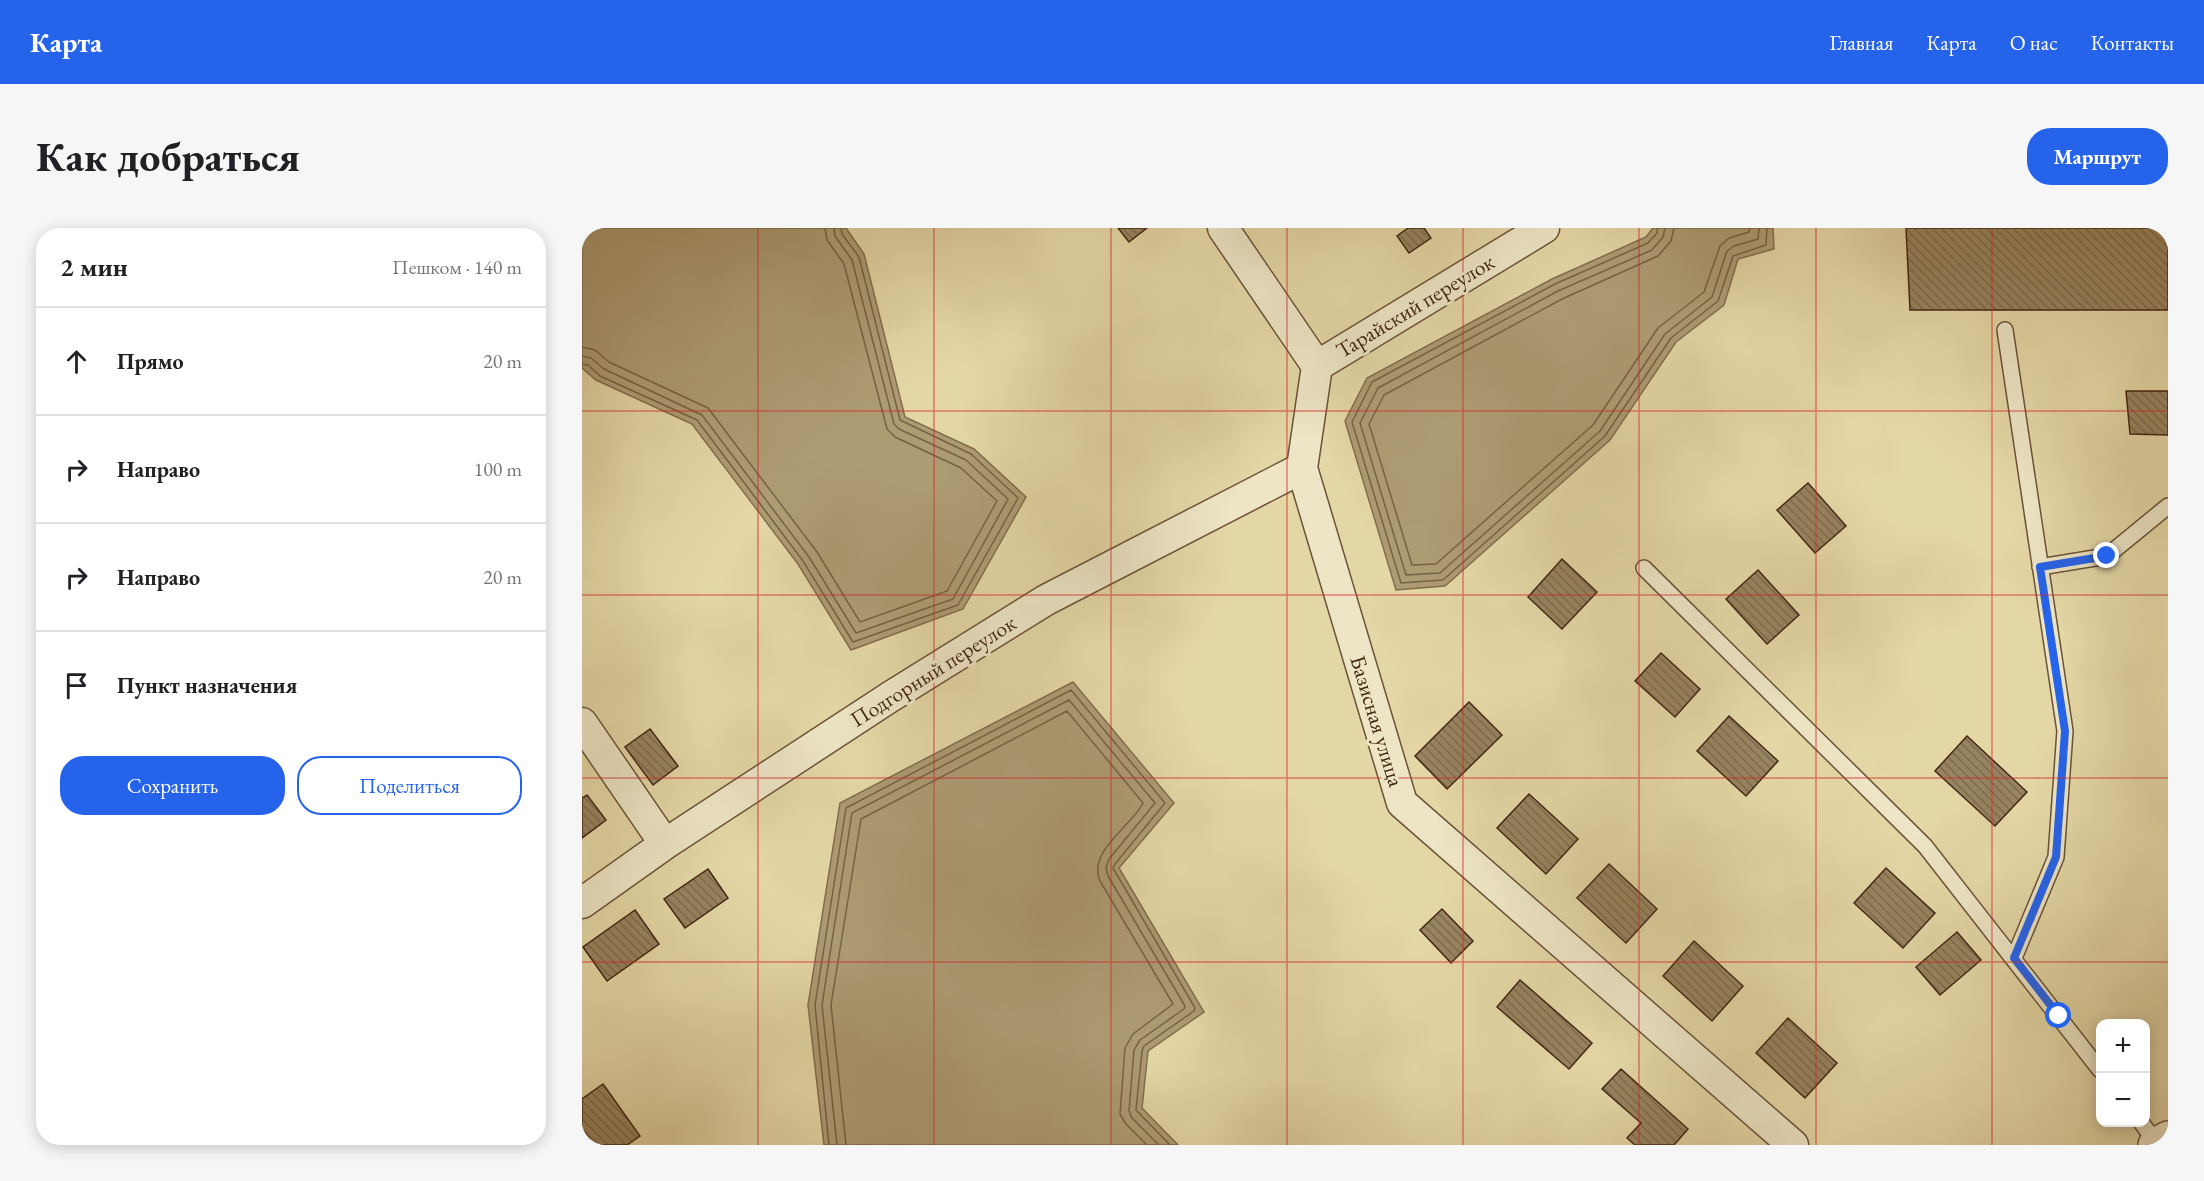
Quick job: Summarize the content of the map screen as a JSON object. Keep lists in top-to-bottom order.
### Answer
{
  "streets": {
    "street": ["Тарайский переулок", "Подгорный переулок", "Базисная улица"]
  },
  "crossings": [
    ["Тарайский переулок", "Базисная улица"],
    ["Подгорный переулок", "Базисная улица"]
  ],
  "page": {
    "header": "Карта",
    "nav": [
      "Главная",
      "Карта",
      "О нас",
      "Контакты"
    ],
    "buttons": [
      "Маршрут",
      ["Сохранить", "Поделиться"]
    ],
    "title": "Как добраться",
    "heading": ["2 мин", "Пешком · 140 m"],
    "list": [
      ["Прямо", "20 m"],
      ["Направо", "100 m"],
      ["Направо", "20 m"],
      "Пункт назначения"
    ],
    "map_buttons": ["+", "−"]
  }
}
